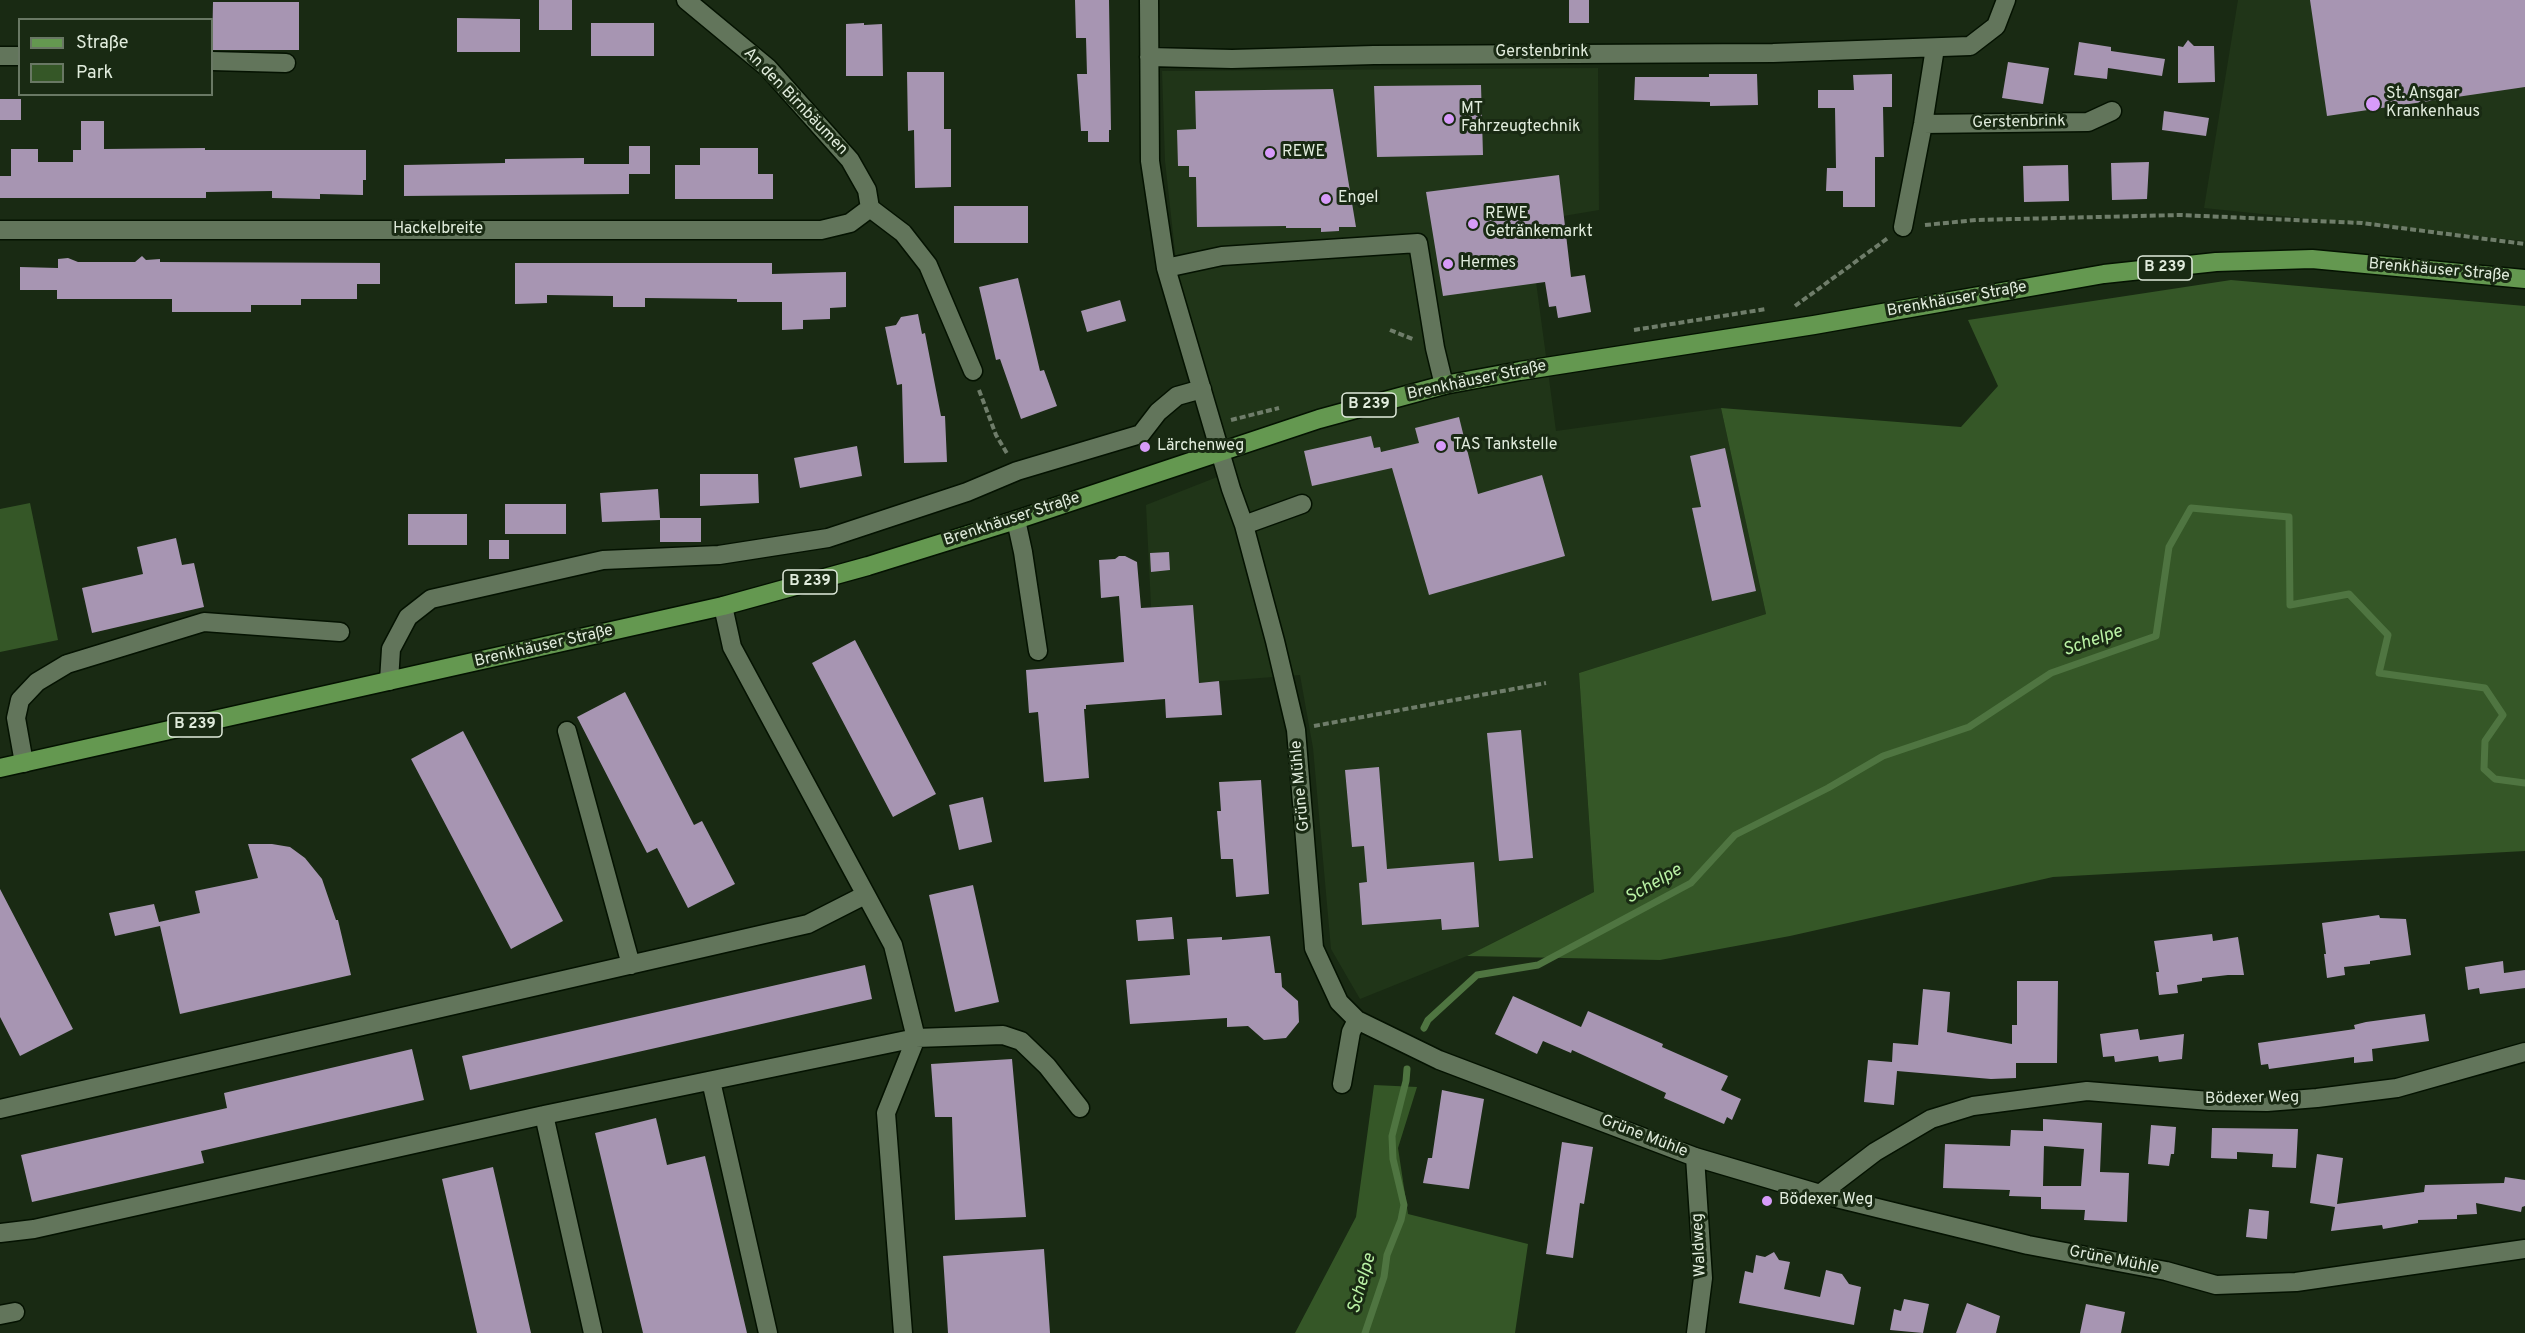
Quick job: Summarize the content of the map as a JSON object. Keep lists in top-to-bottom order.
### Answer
{
  "streets": {
    "main road": ["B 239", "Brenkhäuser Straße"],
    "street": [
      "Gerstenbrink",
      "An den Birnbäumen",
      "Hackelbreite",
      "Grüne Mühle",
      "Bödexer Weg",
      "Waldweg"
    ]
  },
  "crossings": [
    ["An den Birnbäumen", "Hackelbreite"],
    ["Brenkhäuser Straße", "Grüne Mühle"],
    ["Grüne Mühle", "Bödexer Weg"],
    ["Grüne Mühle", "Waldweg"]
  ],
  "water": ["Schelpe"],
  "places": [
    "St. Ansgar Krankenhaus",
    "MT Fahrzeugtechnik",
    "REWE",
    "Engel",
    "REWE Getränkemarkt",
    "Hermes",
    "TAS Tankstelle",
    "Lärchenweg",
    "Bödexer Weg"
  ],
  "legend": ["Straße", "Park"]
}
